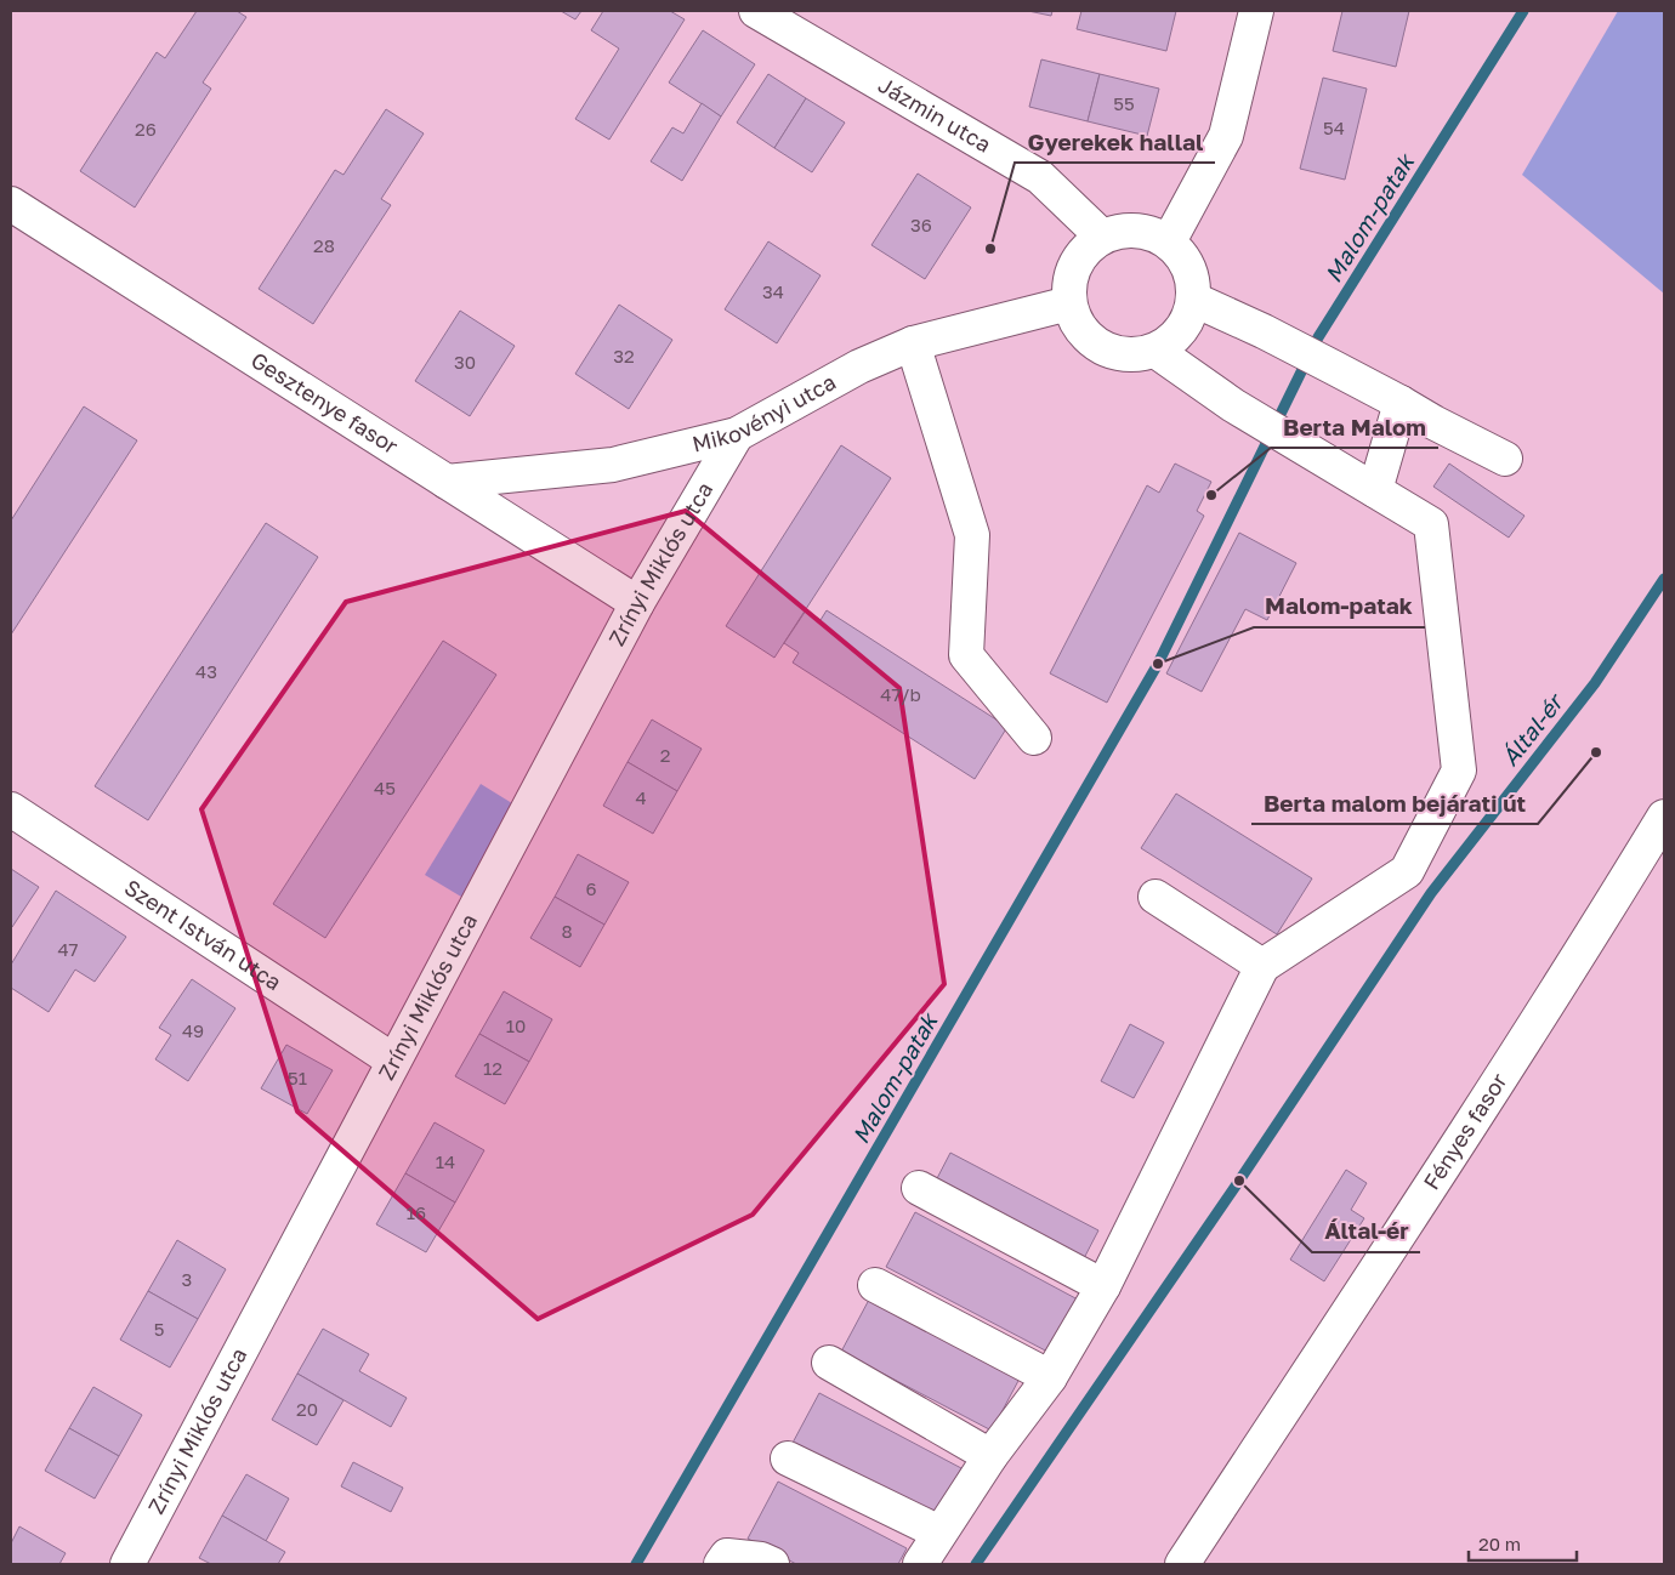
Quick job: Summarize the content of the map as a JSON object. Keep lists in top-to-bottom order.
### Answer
{
  "streets": {
    "street": [
      "Jázmin utca",
      "Gesztenye fasor",
      "Mikovényi utca",
      "Zrínyi Miklós utca",
      "Szent István utca",
      "Fényes fasor"
    ]
  },
  "crossings": [
    ["Jázmin utca", "Mikovényi utca"],
    ["Gesztenye fasor", "Mikovényi utca"],
    ["Gesztenye fasor", "Zrínyi Miklós utca"],
    ["Mikovényi utca", "Zrínyi Miklós utca"],
    ["Zrínyi Miklós utca", "Szent István utca"]
  ],
  "water": ["Malom-patak", "Által-ér"],
  "places": [
    "Gyerekek hallal",
    "Berta Malom",
    "Malom-patak",
    "Berta malom bejárati út",
    "Által-ér"
  ],
  "house_numbers": [
    "55",
    "54",
    "26",
    "36",
    "28",
    "34",
    "32",
    "30",
    "43",
    "47/b",
    "2",
    "45",
    "4",
    "6",
    "8",
    "47",
    "10",
    "49",
    "12",
    "51",
    "14",
    "16",
    "3",
    "5",
    "20"
  ],
  "scale_bar": "20 m"
}
